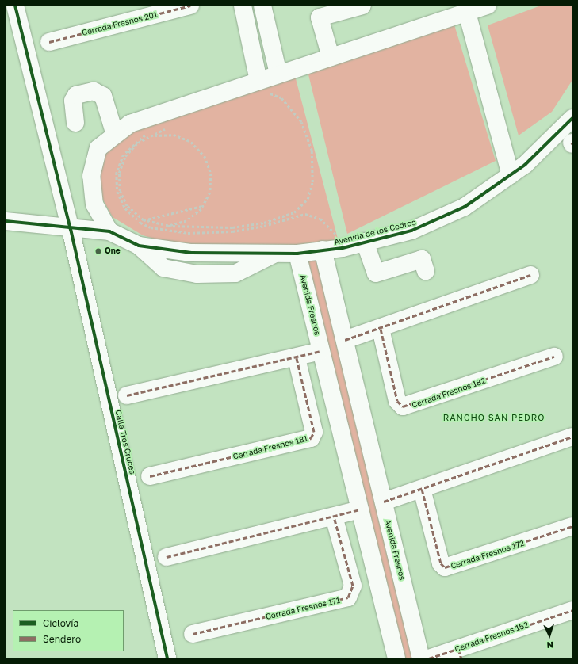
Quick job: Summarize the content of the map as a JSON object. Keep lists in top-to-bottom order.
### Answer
{
  "streets": {
    "street": [
      "Cerrada Fresnos 201",
      "Avenida de los Cedros",
      "Avenida Fresnos",
      "Cerrada Fresnos 182",
      "Calle Tres Cruces",
      "Cerrada Fresnos 181",
      "Cerrada Fresnos 172",
      "Cerrada Fresnos 171",
      "Cerrada Fresnos 152"
    ]
  },
  "crossings": [
    ["Avenida de los Cedros", "Avenida Fresnos"]
  ],
  "districts": ["RANCHO SAN PEDRO"],
  "places": ["One"],
  "legend": ["Ciclovía", "Sendero"],
  "north": "bottom"
}
